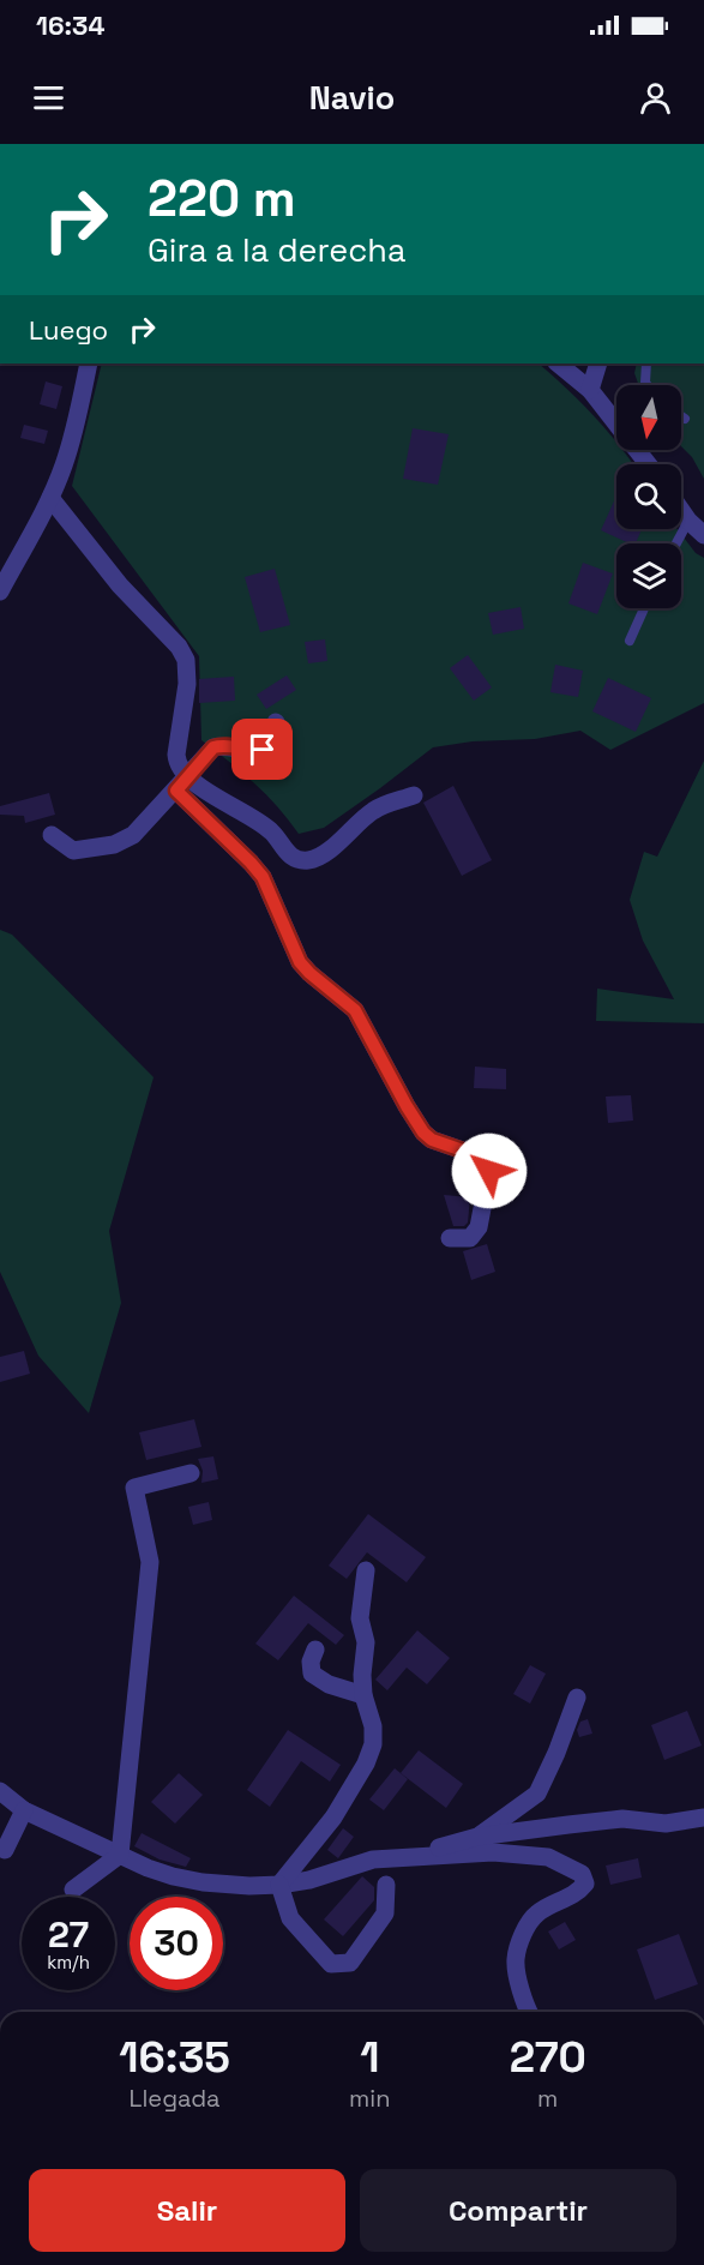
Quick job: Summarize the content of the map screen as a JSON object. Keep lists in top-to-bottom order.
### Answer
{
  "north": "bottom",
  "page": {
    "status": "16:34",
    "header": "Navio",
    "turn": ["220 m", "Gira a la derecha"],
    "then": "Luego",
    "speed": "27 km/h",
    "limit": "30",
    "eta": [
      "16:35",
      "Llegada",
      "1",
      "min",
      "270",
      "m"
    ],
    "buttons": ["Salir", "Compartir"]
  }
}
